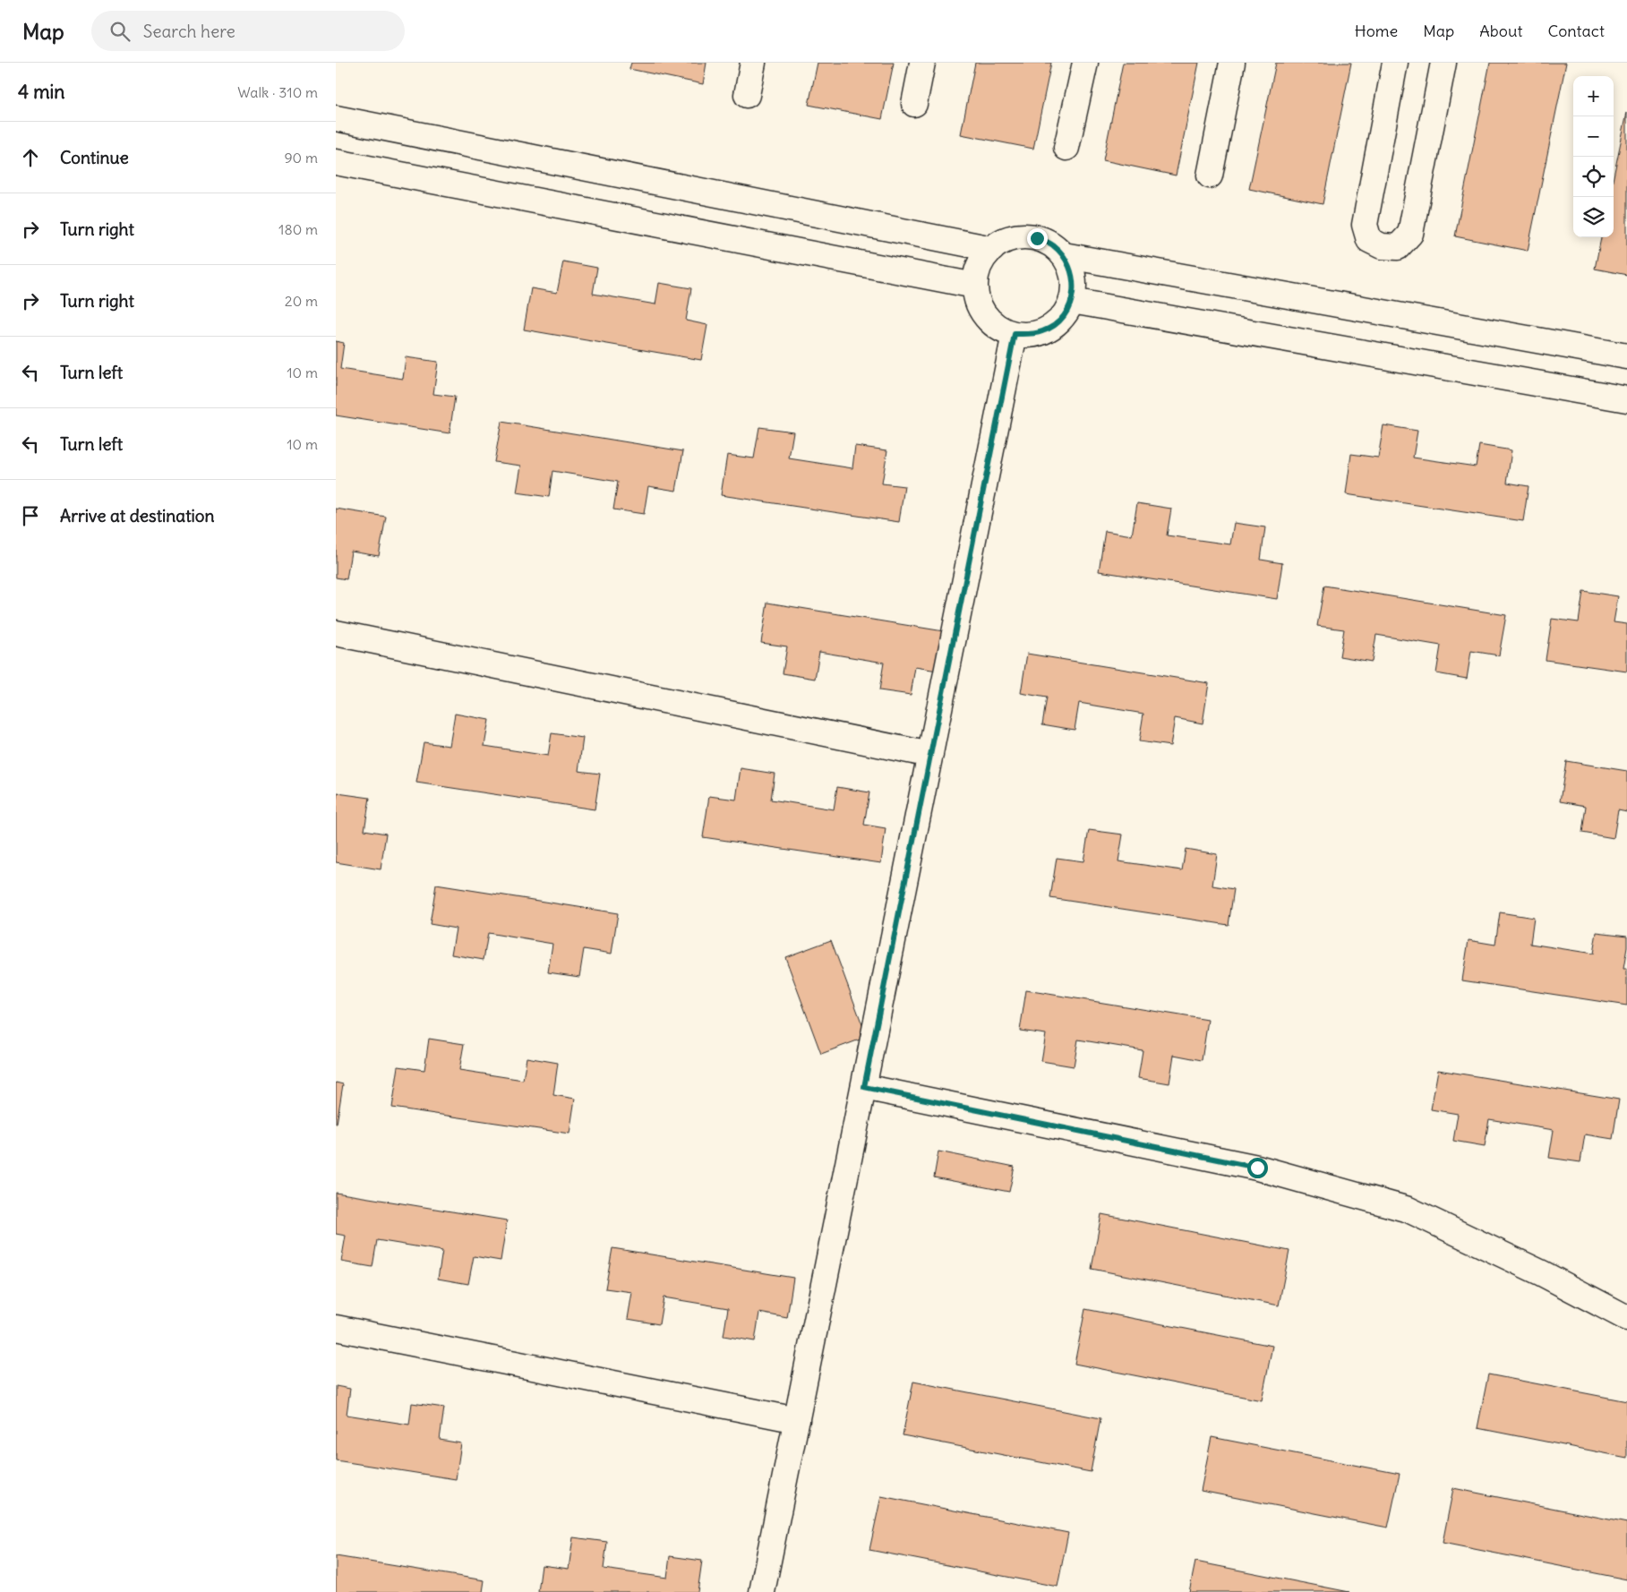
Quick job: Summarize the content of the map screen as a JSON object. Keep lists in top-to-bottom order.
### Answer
{
  "page": {
    "header": "Map",
    "search": "Search here",
    "nav": [
      "Home",
      "Map",
      "About",
      "Contact"
    ],
    "heading": ["4 min", "Walk · 310 m"],
    "map_buttons": ["+", "−"],
    "list": [
      ["Continue", "90 m"],
      ["Turn right", "180 m"],
      ["Turn right", "20 m"],
      ["Turn left", "10 m"],
      ["Turn left", "10 m"],
      "Arrive at destination"
    ]
  }
}
